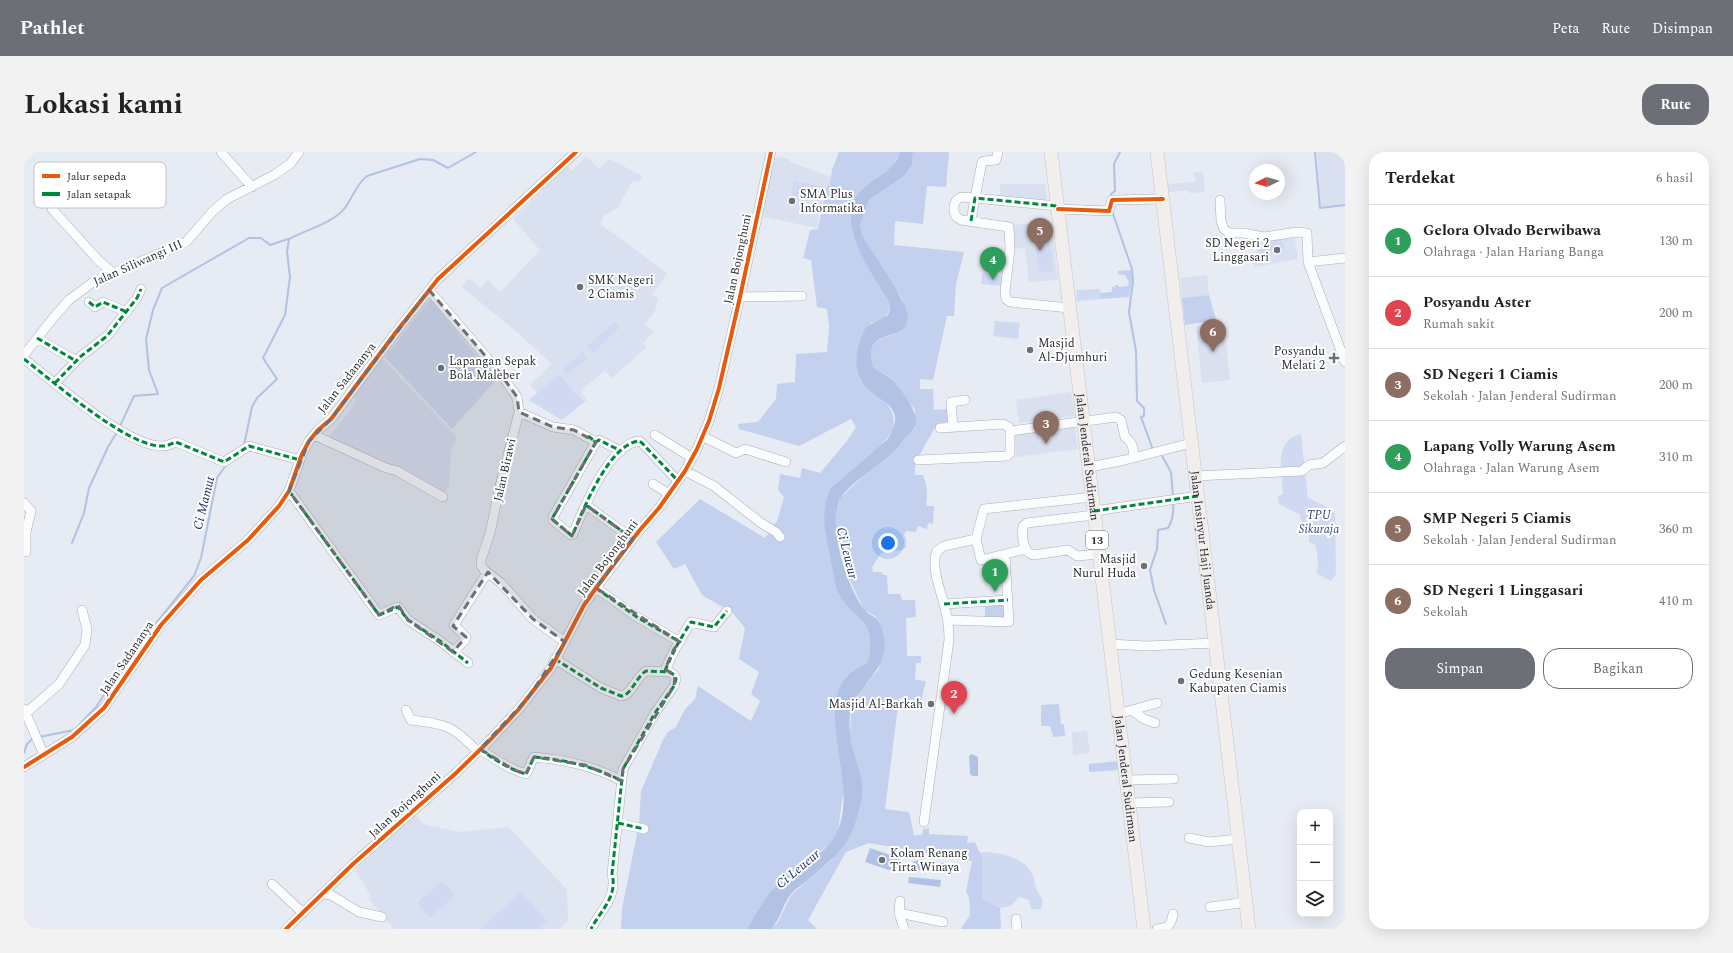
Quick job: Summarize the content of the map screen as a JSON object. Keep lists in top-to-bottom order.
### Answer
{
  "streets": {
    "highway": ["Jalan Jenderal Sudirman", "13", "Jalan Insinyur Haji Juanda"],
    "street": [
      "Jalan Bojonghuni",
      "Jalan Siliwangi III",
      "Jalan Sadananya",
      "Jalan Birawi"
    ]
  },
  "crossings": [
    ["Jalan Sadananya", "Jalan Birawi"]
  ],
  "water": ["Ci Mamut", "Ci Leueur"],
  "parks": ["TPU Sikuraja"],
  "places": {
    "other": [
      "SMA Plus Informatika",
      "SD Negeri 2 Linggasari",
      "SMK Negeri 2 Ciamis",
      "Masjid Al-Djumhuri",
      "Lapangan Sepak Bola Maleber",
      "Masjid Nurul Huda",
      "Gedung Kesenian Kabupaten Ciamis",
      "Masjid Al-Barkah",
      "Kolam Renang Tirta Winaya"
    ],
    "health": ["Posyandu Melati 2"]
  },
  "legend": ["Jalur sepeda", "Jalan setapak"],
  "north": "left",
  "page": {
    "header": "Pathlet",
    "nav": ["Peta", "Rute", "Disimpan"],
    "title": "Lokasi kami",
    "buttons": [
      "Rute",
      ["Simpan", "Bagikan"]
    ],
    "heading": ["Terdekat", "6 hasil"],
    "list": [
      {
        "mark": "1",
        "name": "Gelora Olvado Berwibawa",
        "note": "Olahraga · Jalan Hariang Banga",
        "value": "130 m"
      },
      {
        "mark": "2",
        "name": "Posyandu Aster",
        "note": "Rumah sakit",
        "value": "200 m"
      },
      {
        "mark": "3",
        "name": "SD Negeri 1 Ciamis",
        "note": "Sekolah · Jalan Jenderal Sudirman",
        "value": "200 m"
      },
      {
        "mark": "4",
        "name": "Lapang Volly Warung Asem",
        "note": "Olahraga · Jalan Warung Asem",
        "value": "310 m"
      },
      {
        "mark": "5",
        "name": "SMP Negeri 5 Ciamis",
        "note": "Sekolah · Jalan Jenderal Sudirman",
        "value": "360 m"
      },
      {
        "mark": "6",
        "name": "SD Negeri 1 Linggasari",
        "note": "Sekolah",
        "value": "410 m"
      }
    ],
    "pins": [
      "5",
      "4",
      "6",
      "3",
      "1",
      "2"
    ],
    "map_buttons": ["+", "−"]
  }
}
